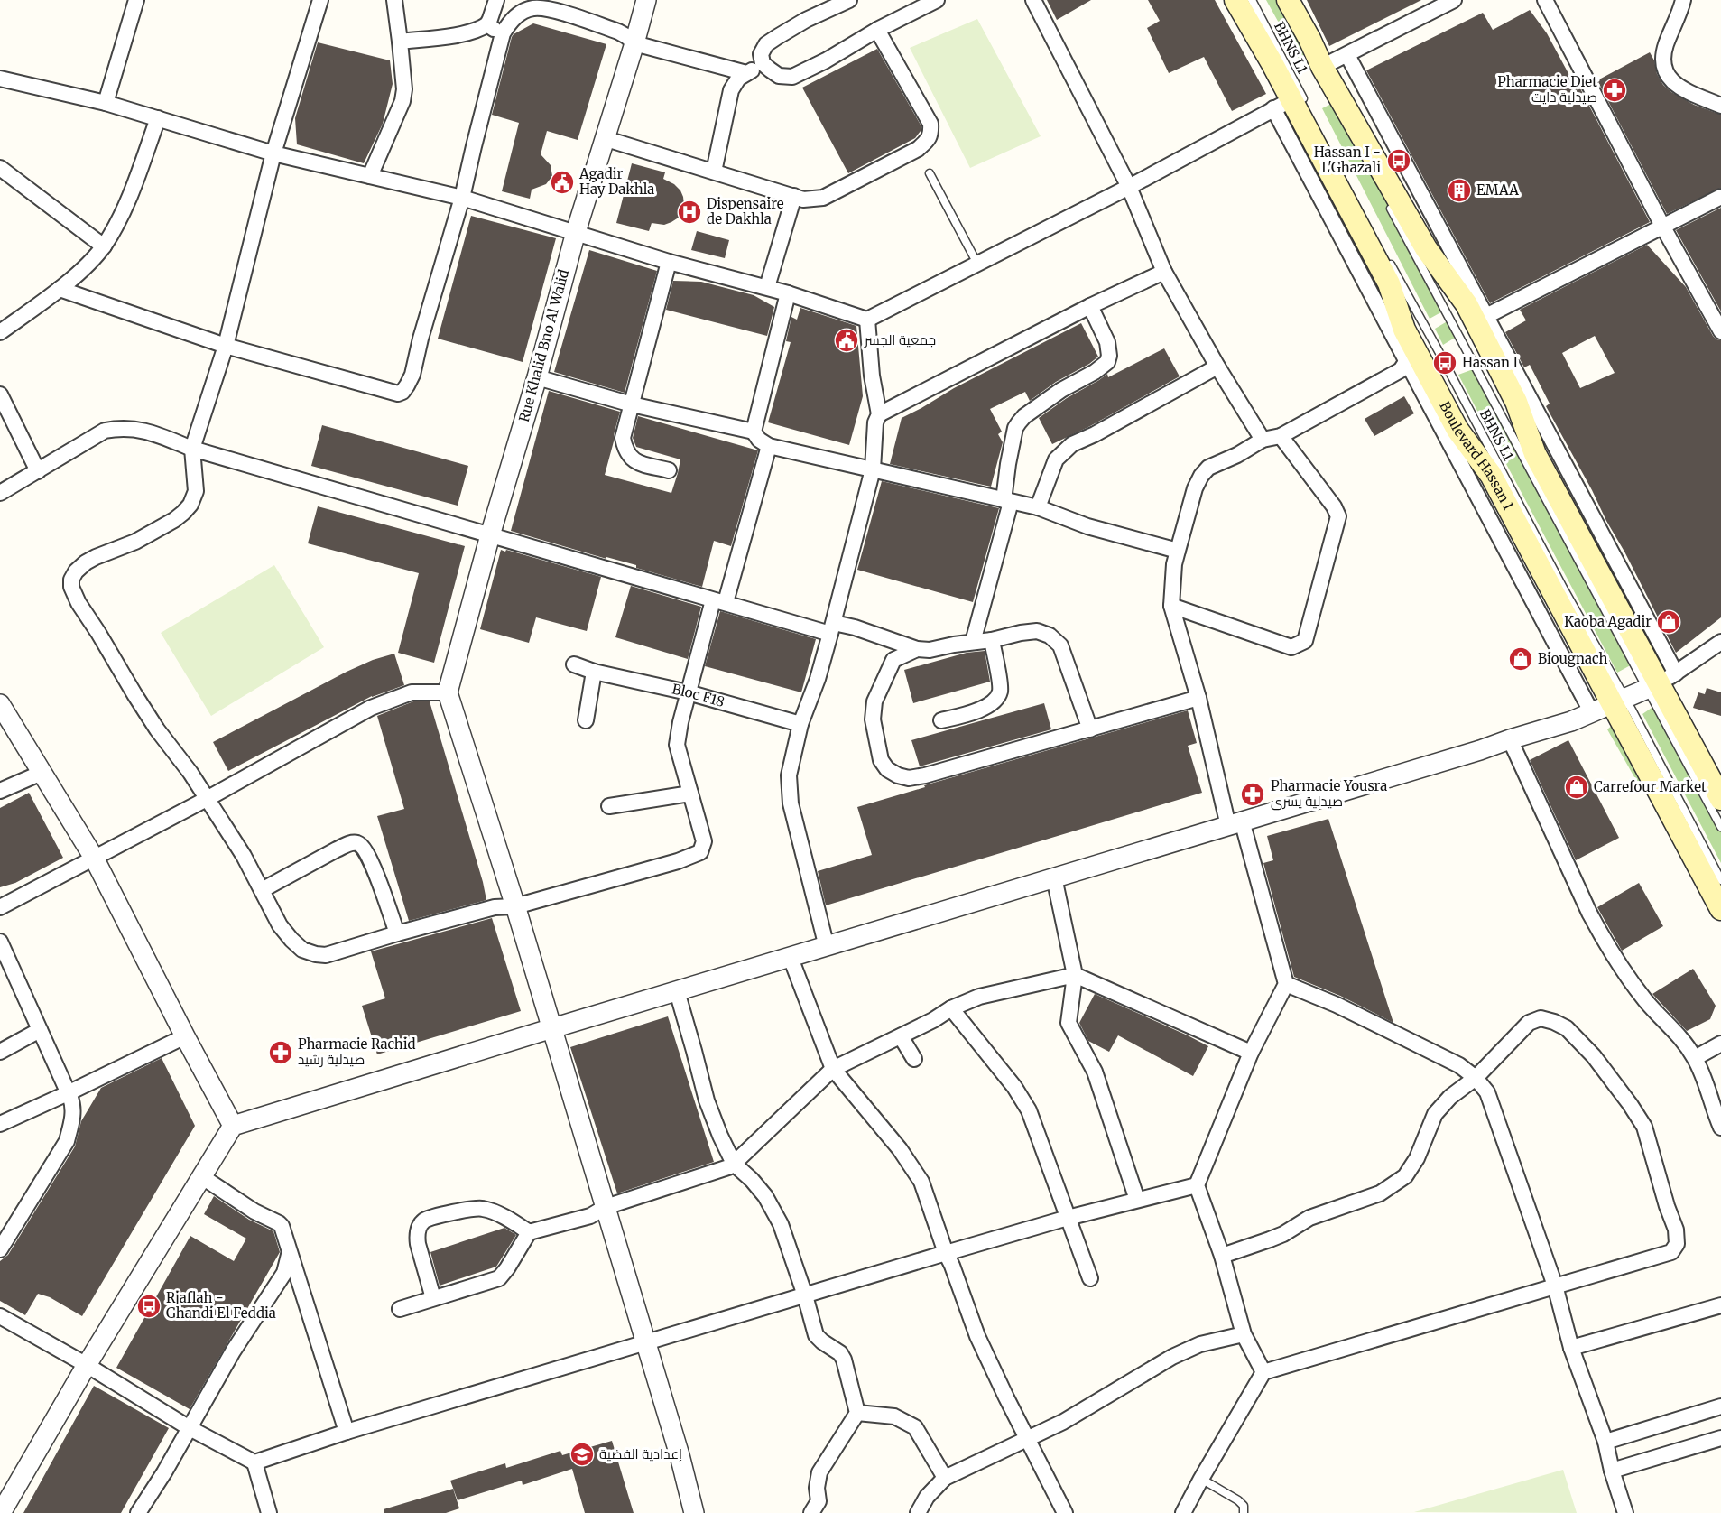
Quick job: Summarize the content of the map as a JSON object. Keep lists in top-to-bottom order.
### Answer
{
  "streets": {
    "main road": ["Boulevard Hassan I"],
    "street": ["Rue Khalid Bno Al Walid", "Bloc F18"],
    "lane": ["BHNS L1"]
  },
  "crossings": [
    ["BHNS L1", "Boulevard Hassan I"]
  ],
  "places": {
    "pharmacy": ["Pharmacie Diet صيدلية دايت", "Pharmacie Yousra صيدلية يسرى", "Pharmacie Rachid صيدلية رشيد"],
    "bus stop": ["Hassan I - L'Ghazali", "Hassan I", "Rjaflah - Ghandi El Feddia"],
    "public building": ["Agadir Hay Dakhla", "جمعية الجسر"],
    "building": ["EMAA"],
    "hospital": ["Dispensaire de Dakhla"],
    "shop": ["Kaoba Agadir", "Biougnach", "Carrefour Market"],
    "school or university": ["إعدادية الفضية"]
  }
}
